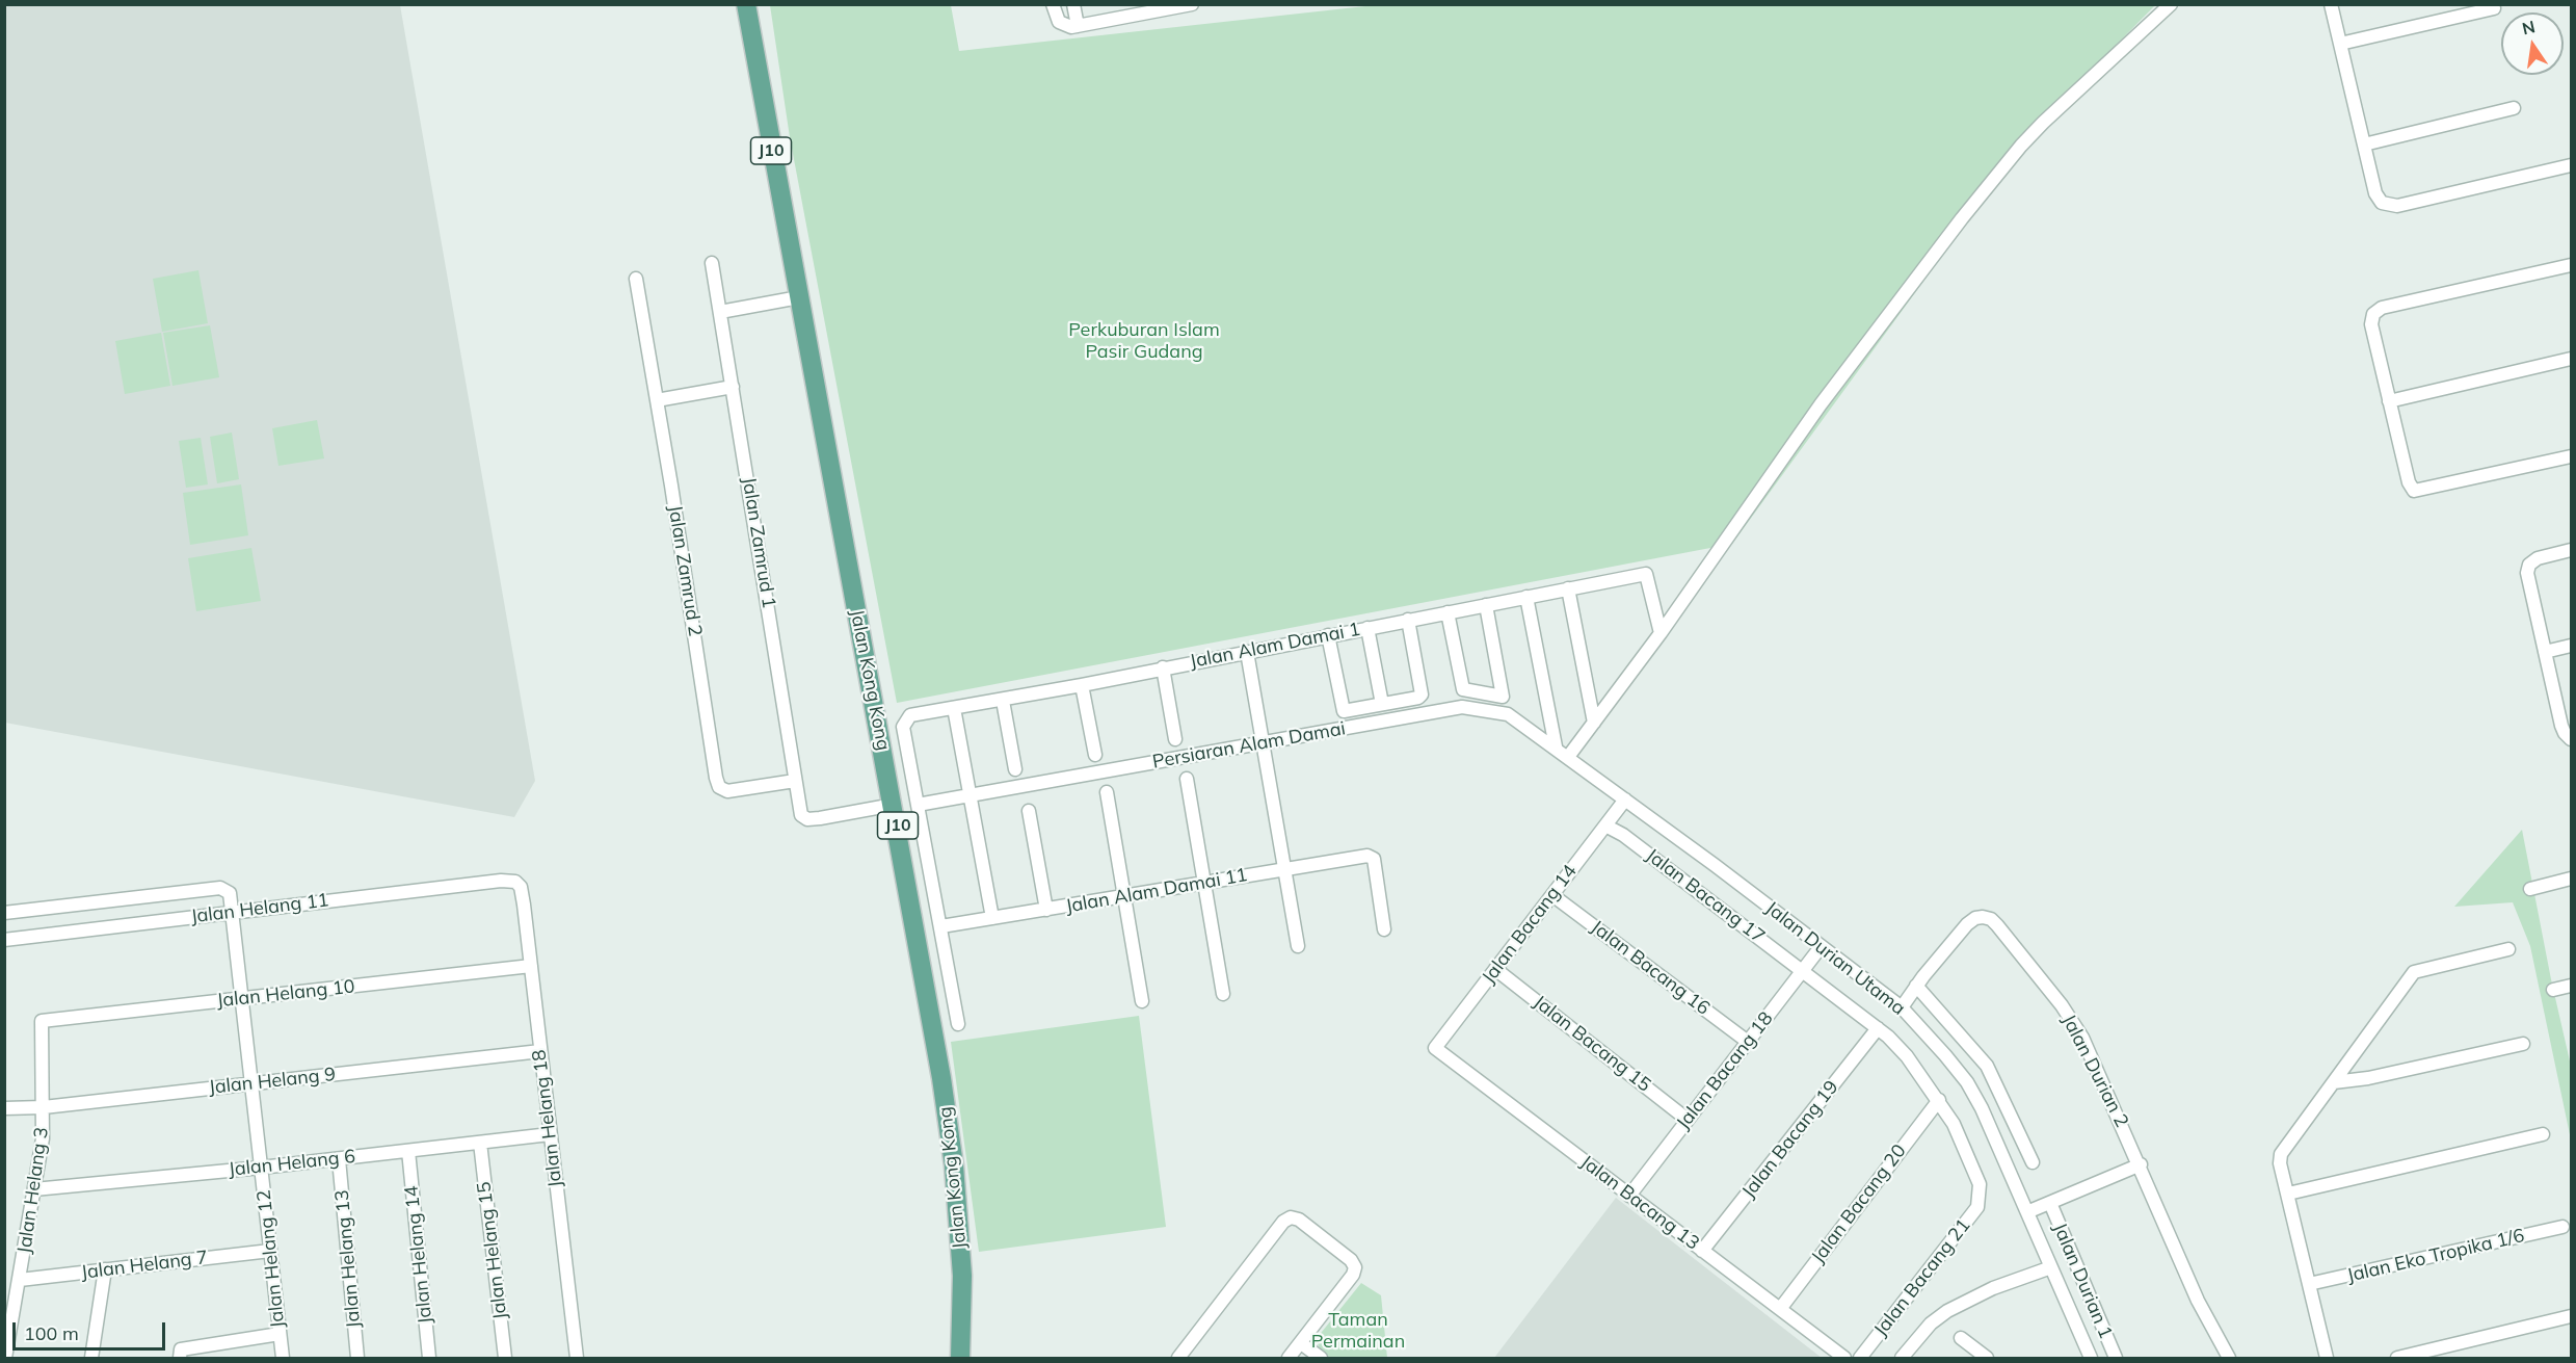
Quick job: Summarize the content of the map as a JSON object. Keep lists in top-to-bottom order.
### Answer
{
  "streets": {
    "main road": ["J10", "Jalan Kong Kong"],
    "street": [
      "Jalan Zamrud 1",
      "Jalan Zamrud 2",
      "Jalan Alam Damai 1",
      "Persiaran Alam Damai",
      "Jalan Alam Damai 11",
      "Jalan Bacang 17",
      "Jalan Helang 11",
      "Jalan Bacang 14",
      "Jalan Durian Utama",
      "Jalan Bacang 16",
      "Jalan Helang 10",
      "Jalan Bacang 15",
      "Jalan Bacang 18",
      "Jalan Durian 2",
      "Jalan Helang 9",
      "Jalan Helang 18",
      "Jalan Bacang 19",
      "Jalan Helang 6",
      "Jalan Helang 3",
      "Jalan Bacang 13",
      "Jalan Bacang 20",
      "Jalan Helang 15",
      "Jalan Helang 14",
      "Jalan Eko Tropika 1/6",
      "Jalan Helang 12",
      "Jalan Helang 13",
      "Jalan Helang 7",
      "Jalan Bacang 21",
      "Jalan Durian 1"
    ]
  },
  "crossings": [
    ["Jalan Zamrud 1", "Jalan Zamrud 2"],
    ["Jalan Zamrud 1", "Jalan Kong Kong"],
    ["Jalan Alam Damai 1", "Persiaran Alam Damai"],
    ["Persiaran Alam Damai", "Jalan Durian Utama"],
    ["Jalan Bacang 17", "Jalan Bacang 14"],
    ["Jalan Bacang 17", "Jalan Bacang 18"],
    ["Jalan Bacang 17", "Jalan Bacang 19"],
    ["Jalan Bacang 17", "Jalan Bacang 20"],
    ["Jalan Bacang 17", "Jalan Bacang 21"],
    ["Jalan Helang 11", "Jalan Helang 18"],
    ["Jalan Helang 11", "Jalan Helang 12"],
    ["Jalan Bacang 14", "Jalan Durian Utama"],
    ["Jalan Bacang 14", "Jalan Bacang 16"],
    ["Jalan Bacang 14", "Jalan Bacang 15"],
    ["Jalan Bacang 14", "Jalan Bacang 13"],
    ["Jalan Durian Utama", "Jalan Bacang 18"],
    ["Jalan Durian Utama", "Jalan Durian 2"],
    ["Jalan Bacang 16", "Jalan Bacang 18"],
    ["Jalan Helang 10", "Jalan Helang 18"],
    ["Jalan Helang 10", "Jalan Helang 3"],
    ["Jalan Helang 10", "Jalan Helang 12"],
    ["Jalan Bacang 15", "Jalan Bacang 18"],
    ["Jalan Bacang 18", "Jalan Bacang 13"],
    ["Jalan Helang 9", "Jalan Helang 18"],
    ["Jalan Helang 9", "Jalan Helang 3"],
    ["Jalan Helang 9", "Jalan Helang 12"],
    ["Jalan Helang 18", "Jalan Helang 6"],
    ["Jalan Bacang 19", "Jalan Bacang 13"],
    ["Jalan Helang 6", "Jalan Helang 3"],
    ["Jalan Helang 6", "Jalan Helang 15"],
    ["Jalan Helang 6", "Jalan Helang 14"],
    ["Jalan Helang 6", "Jalan Helang 12"],
    ["Jalan Helang 6", "Jalan Helang 13"],
    ["Jalan Helang 3", "Jalan Helang 7"],
    ["Jalan Bacang 13", "Jalan Bacang 20"],
    ["Jalan Helang 12", "Jalan Helang 7"]
  ],
  "parks": ["Perkuburan Islam Pasir Gudang", "Taman Permainan"],
  "scale_bar": "100 m",
  "north": "top"
}
